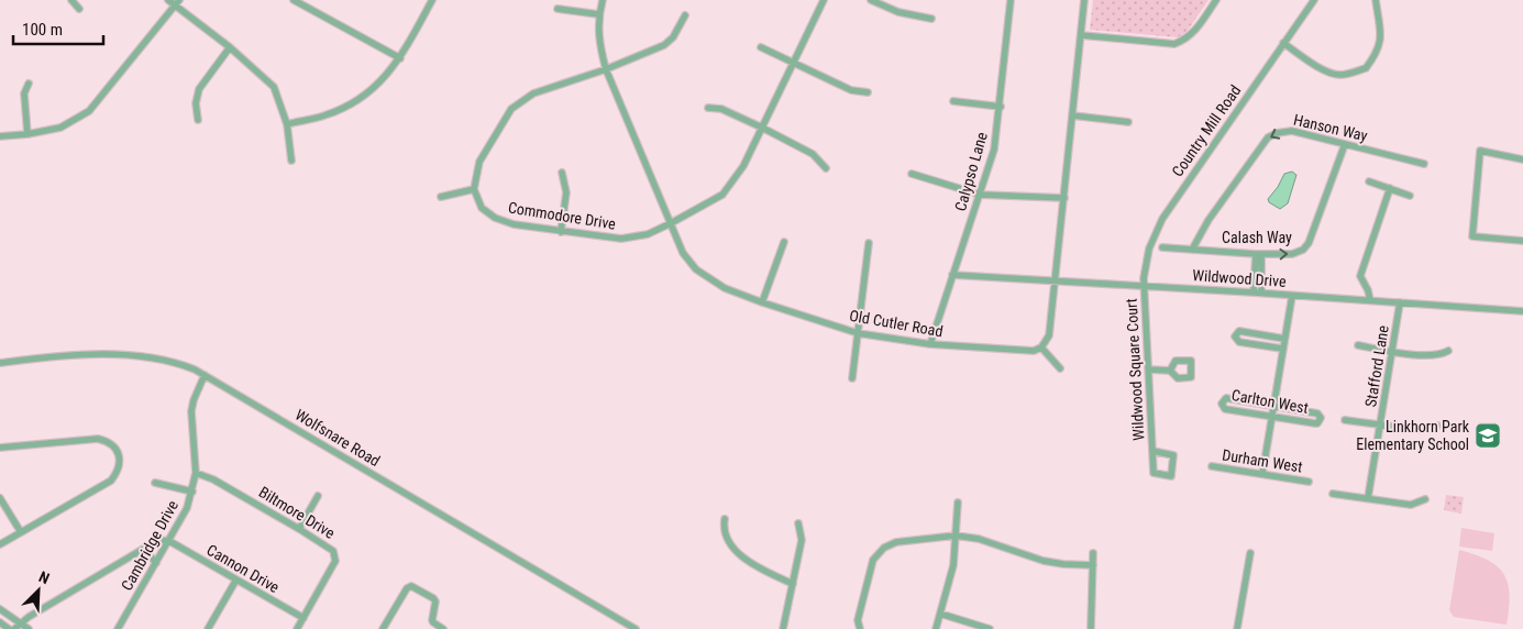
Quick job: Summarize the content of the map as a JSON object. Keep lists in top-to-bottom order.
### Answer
{
  "streets": {
    "street": [
      "Hanson Way",
      "Country Mill Road",
      "Calypso Lane",
      "Commodore Drive",
      "Calash Way",
      "Wildwood Drive",
      "Old Cutler Road",
      "Stafford Lane",
      "Wildwood Square Court",
      "Carlton West",
      "Wolfsnare Road",
      "Durham West",
      "Biltmore Drive",
      "Cambridge Drive",
      "Cannon Drive"
    ]
  },
  "crossings": [
    ["Hanson Way", "Calash Way"],
    ["Country Mill Road", "Wildwood Drive"],
    ["Country Mill Road", "Wildwood Square Court"],
    ["Calypso Lane", "Wildwood Drive"],
    ["Calypso Lane", "Old Cutler Road"],
    ["Commodore Drive", "Old Cutler Road"],
    ["Wildwood Drive", "Stafford Lane"],
    ["Wildwood Drive", "Wildwood Square Court"],
    ["Wolfsnare Road", "Cambridge Drive"],
    ["Biltmore Drive", "Cambridge Drive"],
    ["Biltmore Drive", "Cannon Drive"],
    ["Cambridge Drive", "Cannon Drive"]
  ],
  "one_way": ["Hanson Way", "Calash Way"],
  "places": {
    "school or university": ["Linkhorn Park Elementary School"]
  },
  "scale_bar": "100 m",
  "north": "top right"
}
